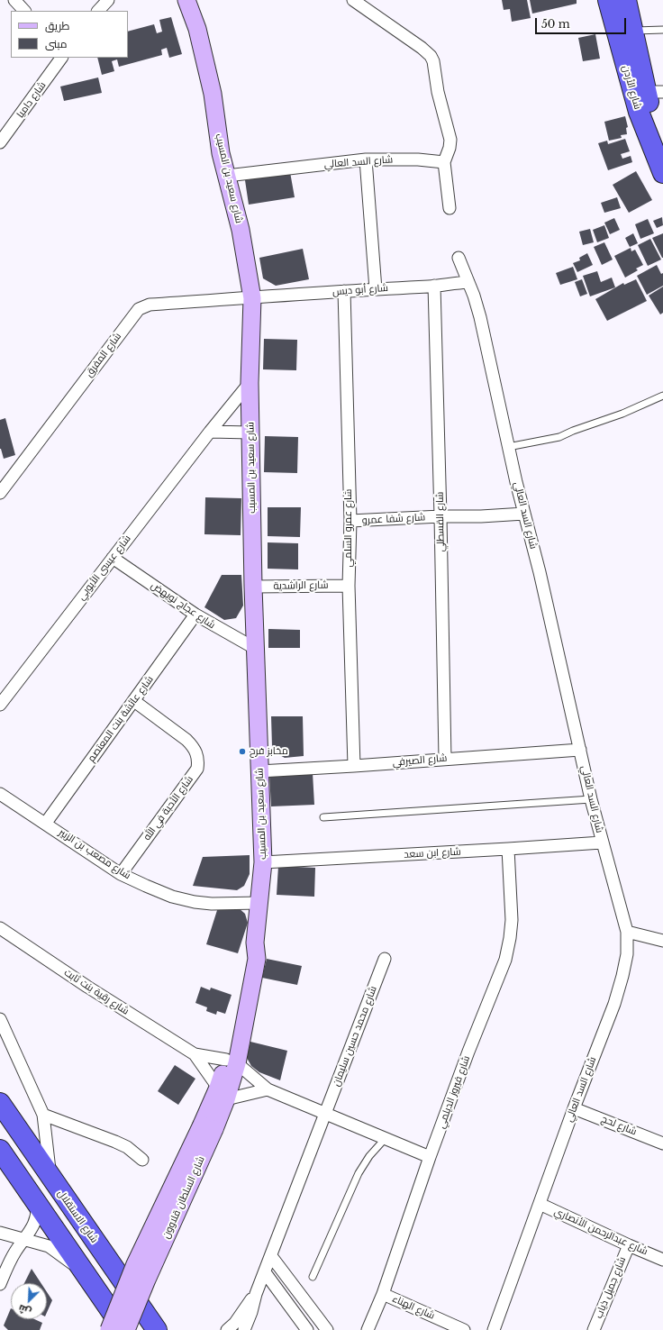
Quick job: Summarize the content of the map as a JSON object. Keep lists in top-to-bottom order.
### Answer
{
  "streets": {
    "highway": ["شارع الأردن", "شارع الاستقلال"],
    "street": [
      "شارع داميا",
      "شارع السد العالي",
      "شارع سعيد بن المسيب",
      "شارع أبو ديس",
      "شارع المفرق",
      "شارع شفا عمرو",
      "شارع القسطلي",
      "شارع عمرو السلمي",
      "شارع عيسى الأيوبي",
      "شارع الراشدية",
      "شارع عجاج نويهض",
      "شارع عائشة بنت المعتصم",
      "شارع الصيرفي",
      "شارع الأحبة في الله",
      "شارع ابن سعد",
      "شارع مصعب بن الزبير",
      "شارع رقية بنت ثابت",
      "شارع محمد حسين سليمان",
      "شارع فيروز الديلمي",
      "شارع لحج",
      "شارع السلطان قلاوون",
      "شارع عبدالرحمن الأنصاري",
      "شارع جميل ذياب",
      "شارع الهناء"
    ]
  },
  "crossings": [
    ["شارع السد العالي", "شارع سعيد بن المسيب"],
    ["شارع السد العالي", "شارع أبو ديس"],
    ["شارع السد العالي", "شارع شفا عمرو"],
    ["شارع السد العالي", "شارع الصيرفي"],
    ["شارع السد العالي", "شارع ابن سعد"],
    ["شارع السد العالي", "شارع لحج"],
    ["شارع السد العالي", "شارع عبدالرحمن الأنصاري"],
    ["شارع سعيد بن المسيب", "شارع أبو ديس"],
    ["شارع سعيد بن المسيب", "شارع المفرق"],
    ["شارع سعيد بن المسيب", "شارع عيسى الأيوبي"],
    ["شارع سعيد بن المسيب", "شارع الراشدية"],
    ["شارع سعيد بن المسيب", "شارع عجاج نويهض"],
    ["شارع سعيد بن المسيب", "شارع الصيرفي"],
    ["شارع سعيد بن المسيب", "شارع ابن سعد"],
    ["شارع سعيد بن المسيب", "شارع مصعب بن الزبير"],
    ["شارع سعيد بن المسيب", "شارع رقية بنت ثابت"],
    ["شارع سعيد بن المسيب", "شارع السلطان قلاوون"],
    ["شارع أبو ديس", "شارع المفرق"],
    ["شارع أبو ديس", "شارع القسطلي"],
    ["شارع أبو ديس", "شارع عمرو السلمي"],
    ["شارع شفا عمرو", "شارع القسطلي"],
    ["شارع شفا عمرو", "شارع عمرو السلمي"],
    ["شارع القسطلي", "شارع الصيرفي"],
    ["شارع عمرو السلمي", "شارع الراشدية"],
    ["شارع عمرو السلمي", "شارع الصيرفي"],
    ["شارع عيسى الأيوبي", "شارع عجاج نويهض"],
    ["شارع عجاج نويهض", "شارع عائشة بنت المعتصم"],
    ["شارع عائشة بنت المعتصم", "شارع الأحبة في الله"],
    ["شارع عائشة بنت المعتصم", "شارع مصعب بن الزبير"],
    ["شارع الأحبة في الله", "شارع مصعب بن الزبير"],
    ["شارع ابن سعد", "شارع فيروز الديلمي"],
    ["شارع رقية بنت ثابت", "شارع السلطان قلاوون"],
    ["شارع فيروز الديلمي", "شارع الهناء"],
    ["شارع عبدالرحمن الأنصاري", "شارع جميل ذياب"]
  ],
  "places": ["مخابز فرح"],
  "legend": ["طريق", "مبنى"],
  "scale_bar": "50 m",
  "north": "bottom left"
}
